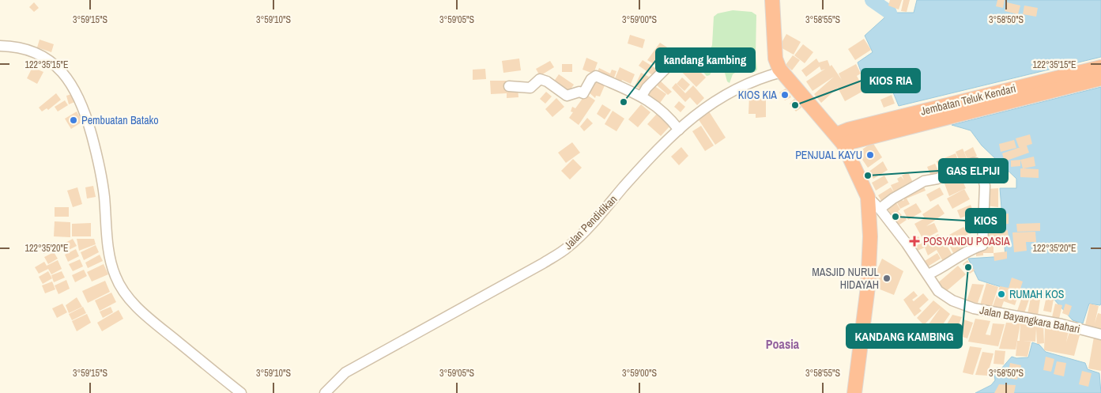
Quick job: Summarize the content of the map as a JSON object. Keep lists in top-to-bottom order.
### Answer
{
  "streets": {
    "highway": ["Jembatan Teluk Kendari"],
    "street": ["Jalan Pendidikan", "Jalan Bayangkara Bahari"]
  },
  "districts": ["Poasia"],
  "places": {
    "other": [
      "KIOS KIA",
      "kandang kambing",
      "KIOS RIA",
      "Pembuatan Batako",
      "PENJUAL KAYU",
      "GAS ELPIJI",
      "KIOS",
      "KANDANG KAMBING",
      "MASJID NURUL HIDAYAH",
      "RUMAH KOS"
    ],
    "health": ["POSYANDU POASIA"]
  },
  "coordinates": [
    "3°59'15\"S",
    "3°59'10\"S",
    "3°59'05\"S",
    "3°59'00\"S",
    "3°58'55\"S",
    "3°58'50\"S",
    "122°35'15\"E",
    "122°35'20\"E"
  ]
}
